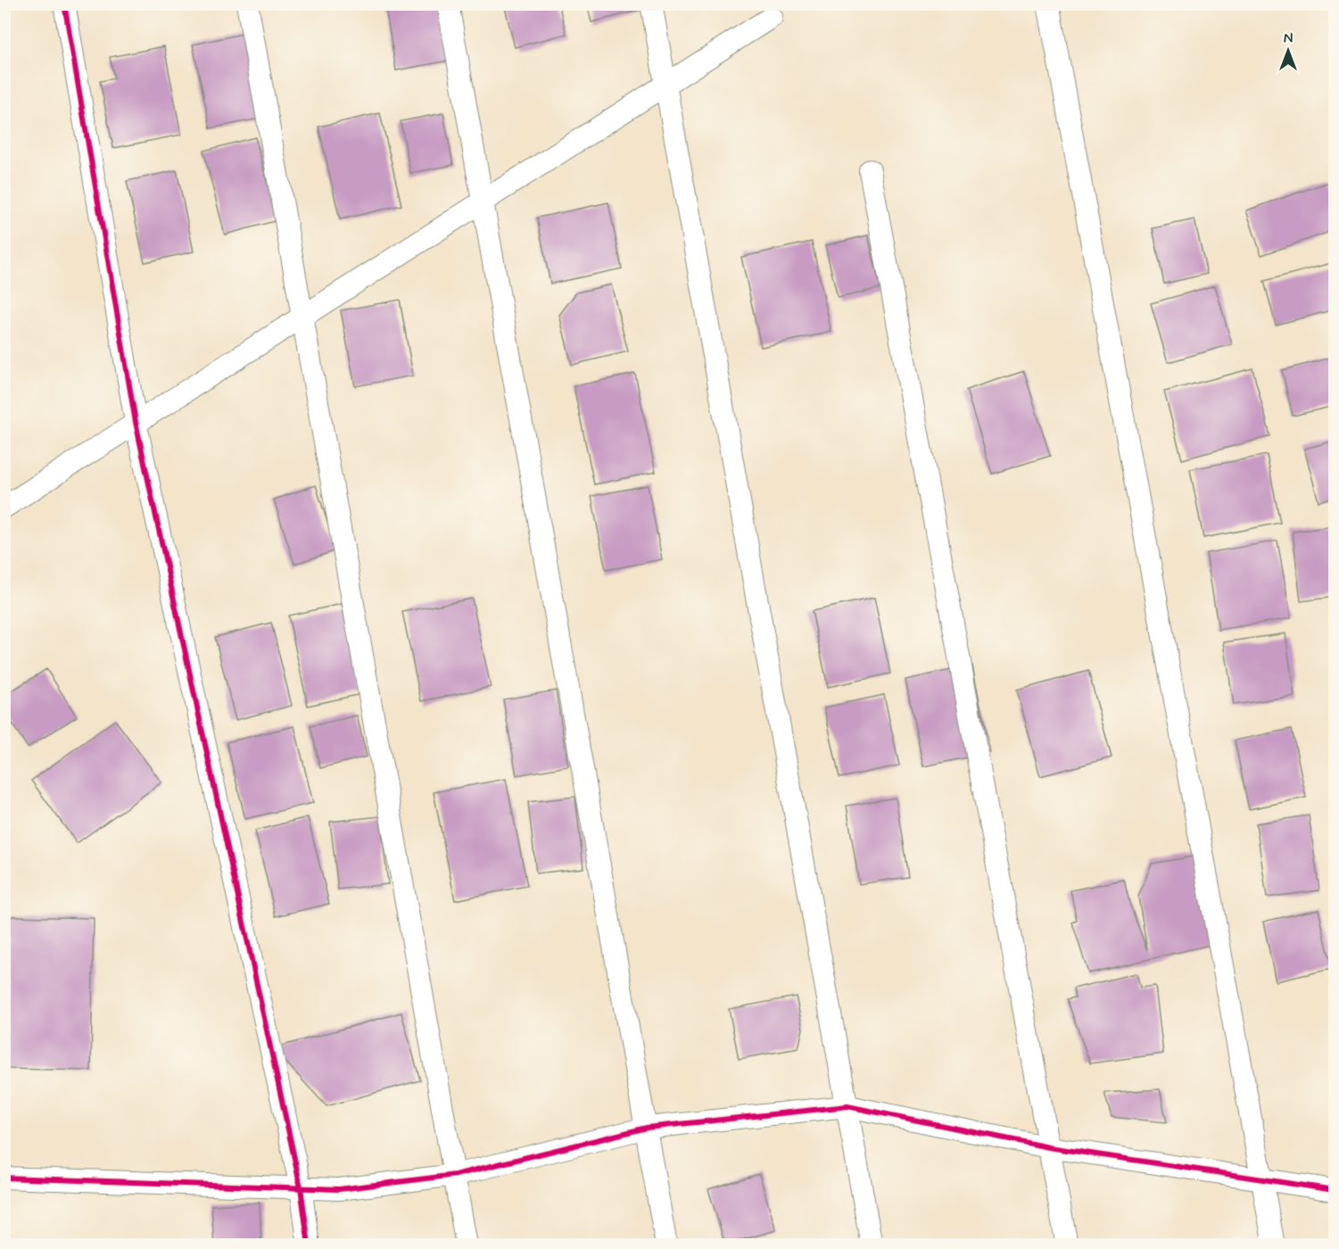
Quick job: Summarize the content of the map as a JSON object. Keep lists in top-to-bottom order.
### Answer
{
  "north": "top"
}
